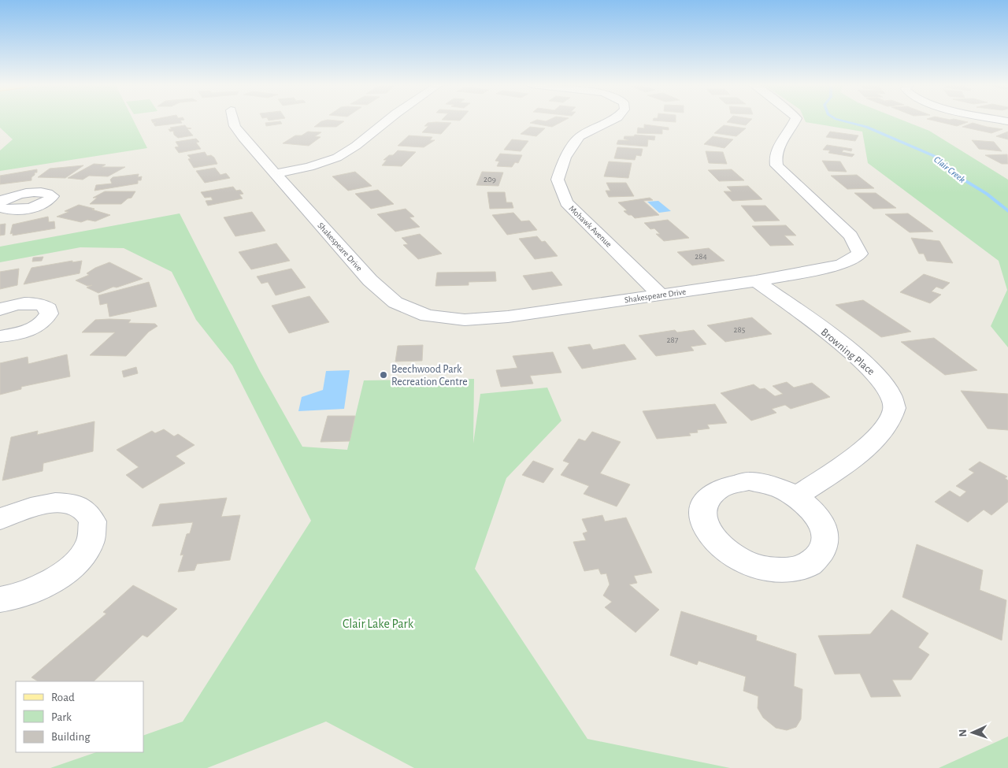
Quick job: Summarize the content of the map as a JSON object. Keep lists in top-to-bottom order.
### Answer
{
  "streets": {
    "street": ["Mohawk Avenue", "Shakespeare Drive", "Browning Place"]
  },
  "crossings": [
    ["Mohawk Avenue", "Shakespeare Drive"],
    ["Shakespeare Drive", "Browning Place"]
  ],
  "water": ["Clair Creek"],
  "parks": ["Clair Lake Park"],
  "places": ["Beechwood Park Recreation Centre"],
  "house_numbers": [
    "209",
    "284",
    "285",
    "287"
  ],
  "legend": ["Road", "Park", "Building"],
  "north": "left"
}
